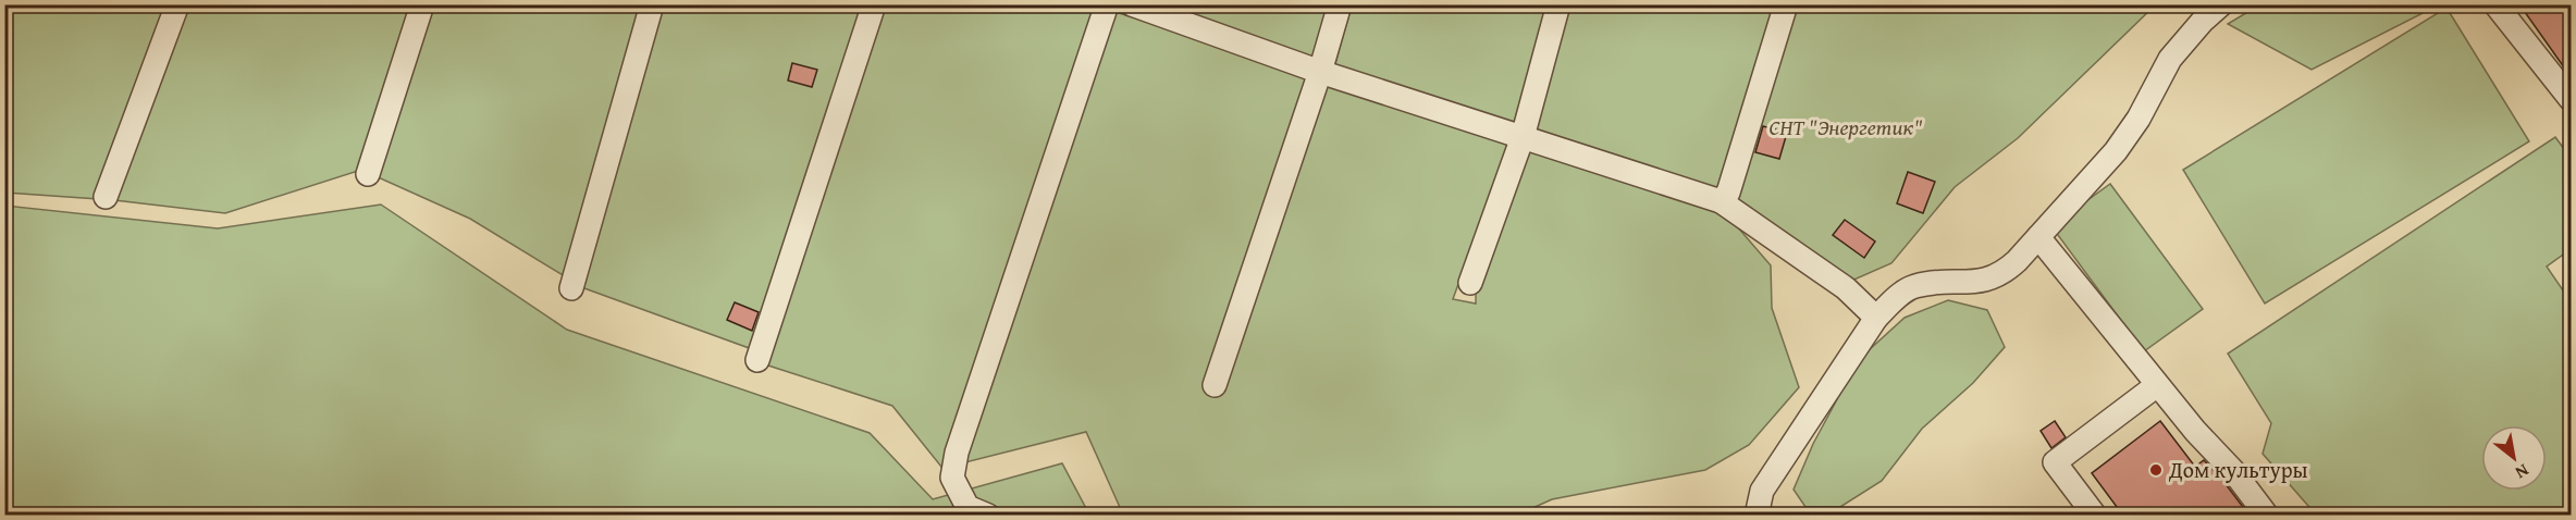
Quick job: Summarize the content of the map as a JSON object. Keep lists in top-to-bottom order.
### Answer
{
  "parks": ["СНТ \"Энергетик\""],
  "places": ["Дом культуры"],
  "north": "bottom right"
}
